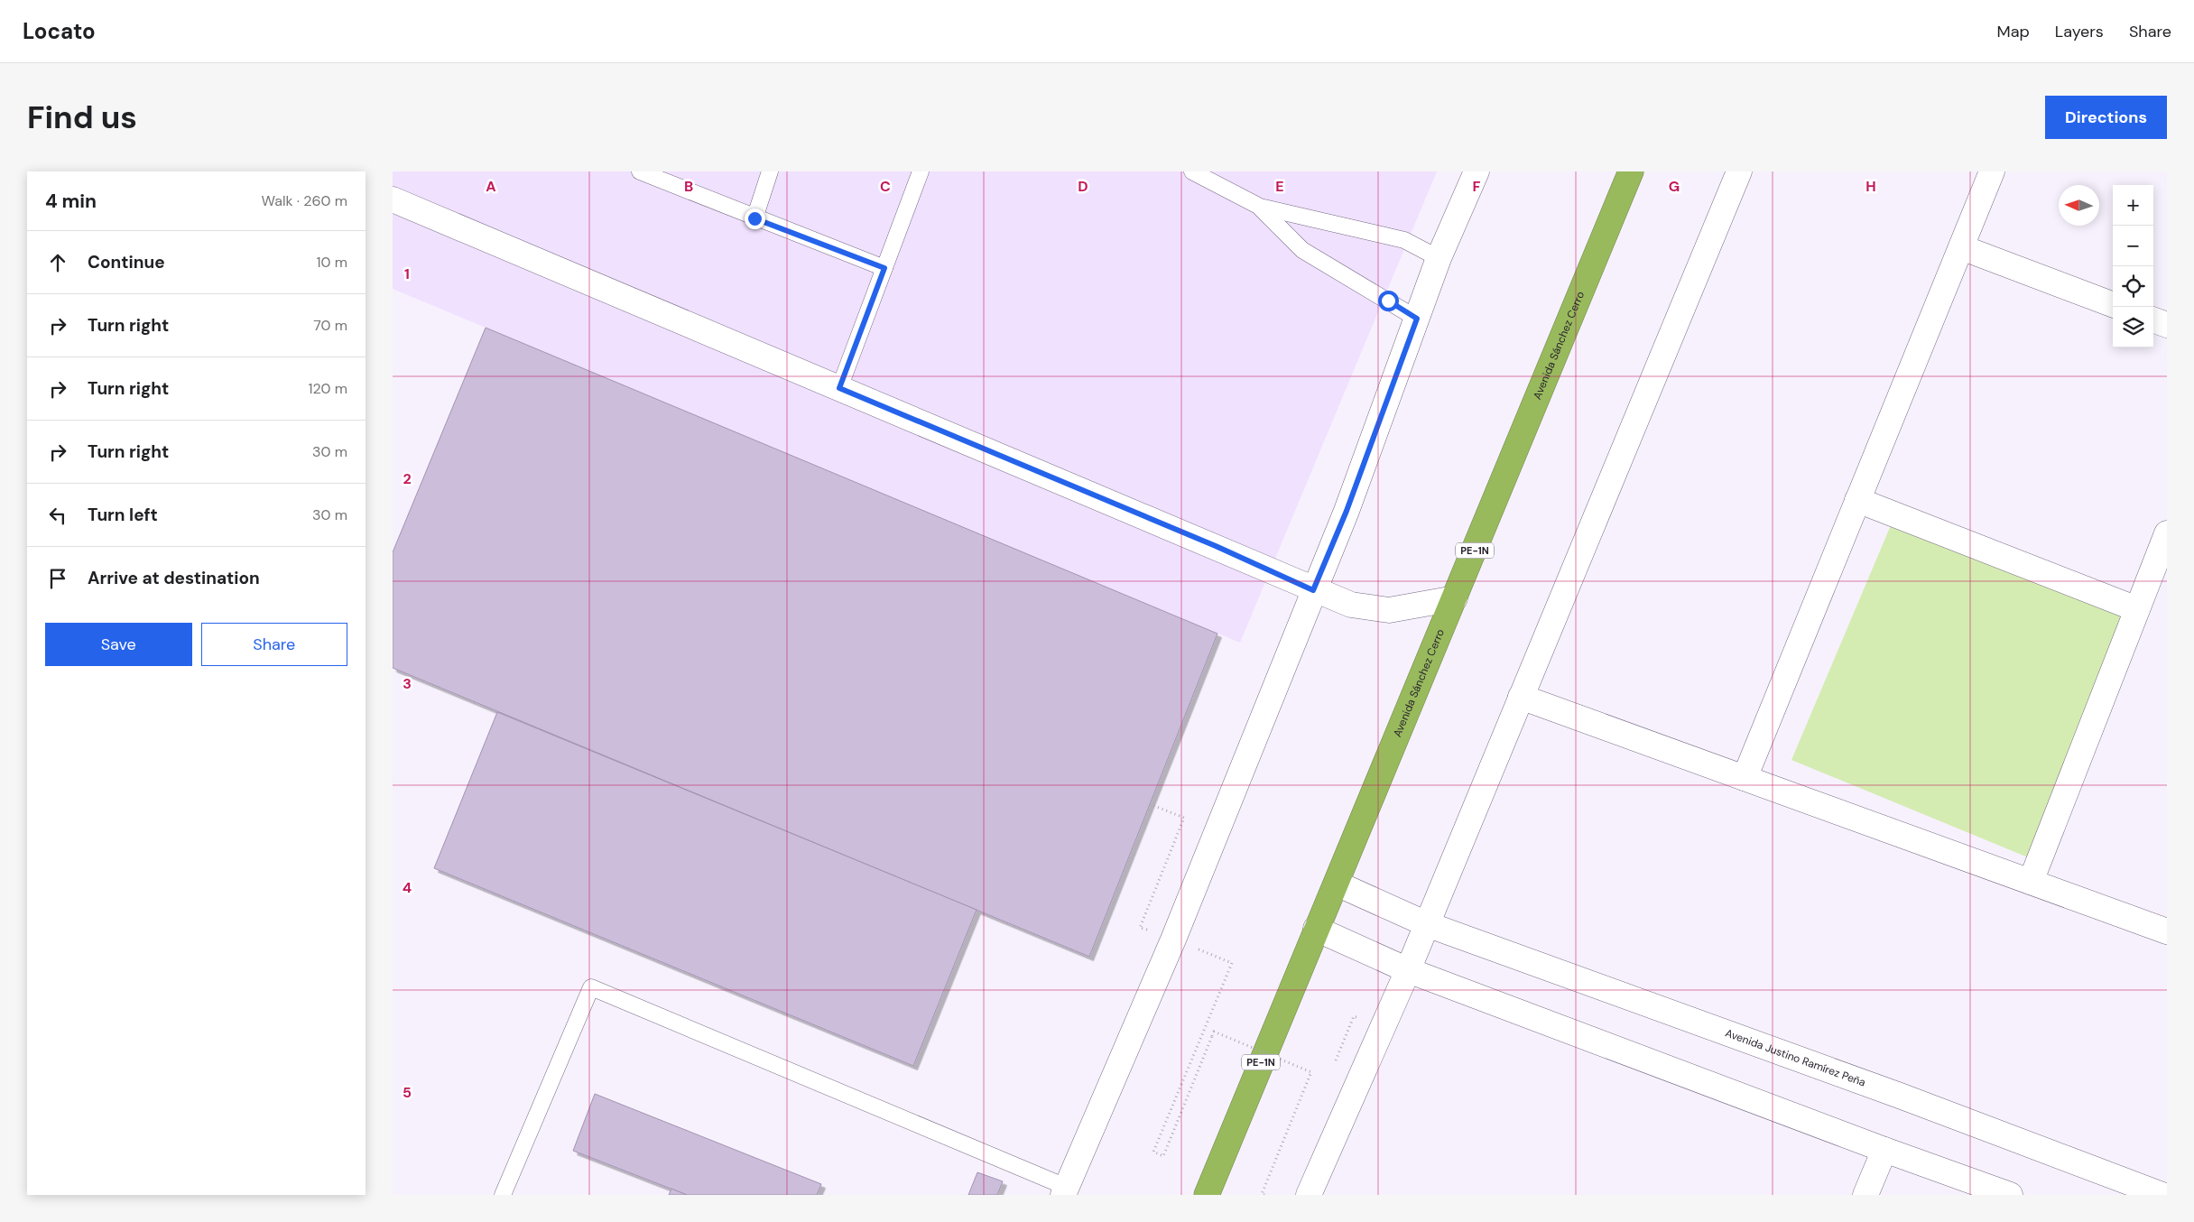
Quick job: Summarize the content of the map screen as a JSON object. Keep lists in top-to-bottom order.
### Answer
{
  "streets": {
    "highway": ["Avenida Sánchez Cerro", "PE-1N"],
    "street": ["Avenida Justino Ramírez Peña"]
  },
  "crossings": [
    ["Avenida Sánchez Cerro", "Avenida Justino Ramírez Peña"]
  ],
  "north": "left",
  "page": {
    "header": "Locato",
    "nav": ["Map", "Layers", "Share"],
    "buttons": [
      "Directions",
      ["Save", "Share"]
    ],
    "title": "Find us",
    "heading": ["4 min", "Walk · 260 m"],
    "map_buttons": ["+", "−"],
    "list": [
      ["Continue", "10 m"],
      ["Turn right", "70 m"],
      ["Turn right", "120 m"],
      ["Turn right", "30 m"],
      ["Turn left", "30 m"],
      "Arrive at destination"
    ]
  },
  "grid": {
    "columns": [
      "A",
      "B",
      "C",
      "D",
      "E",
      "F",
      "G",
      "H"
    ],
    "rows": [
      "1",
      "2",
      "3",
      "4",
      "5"
    ]
  }
}
